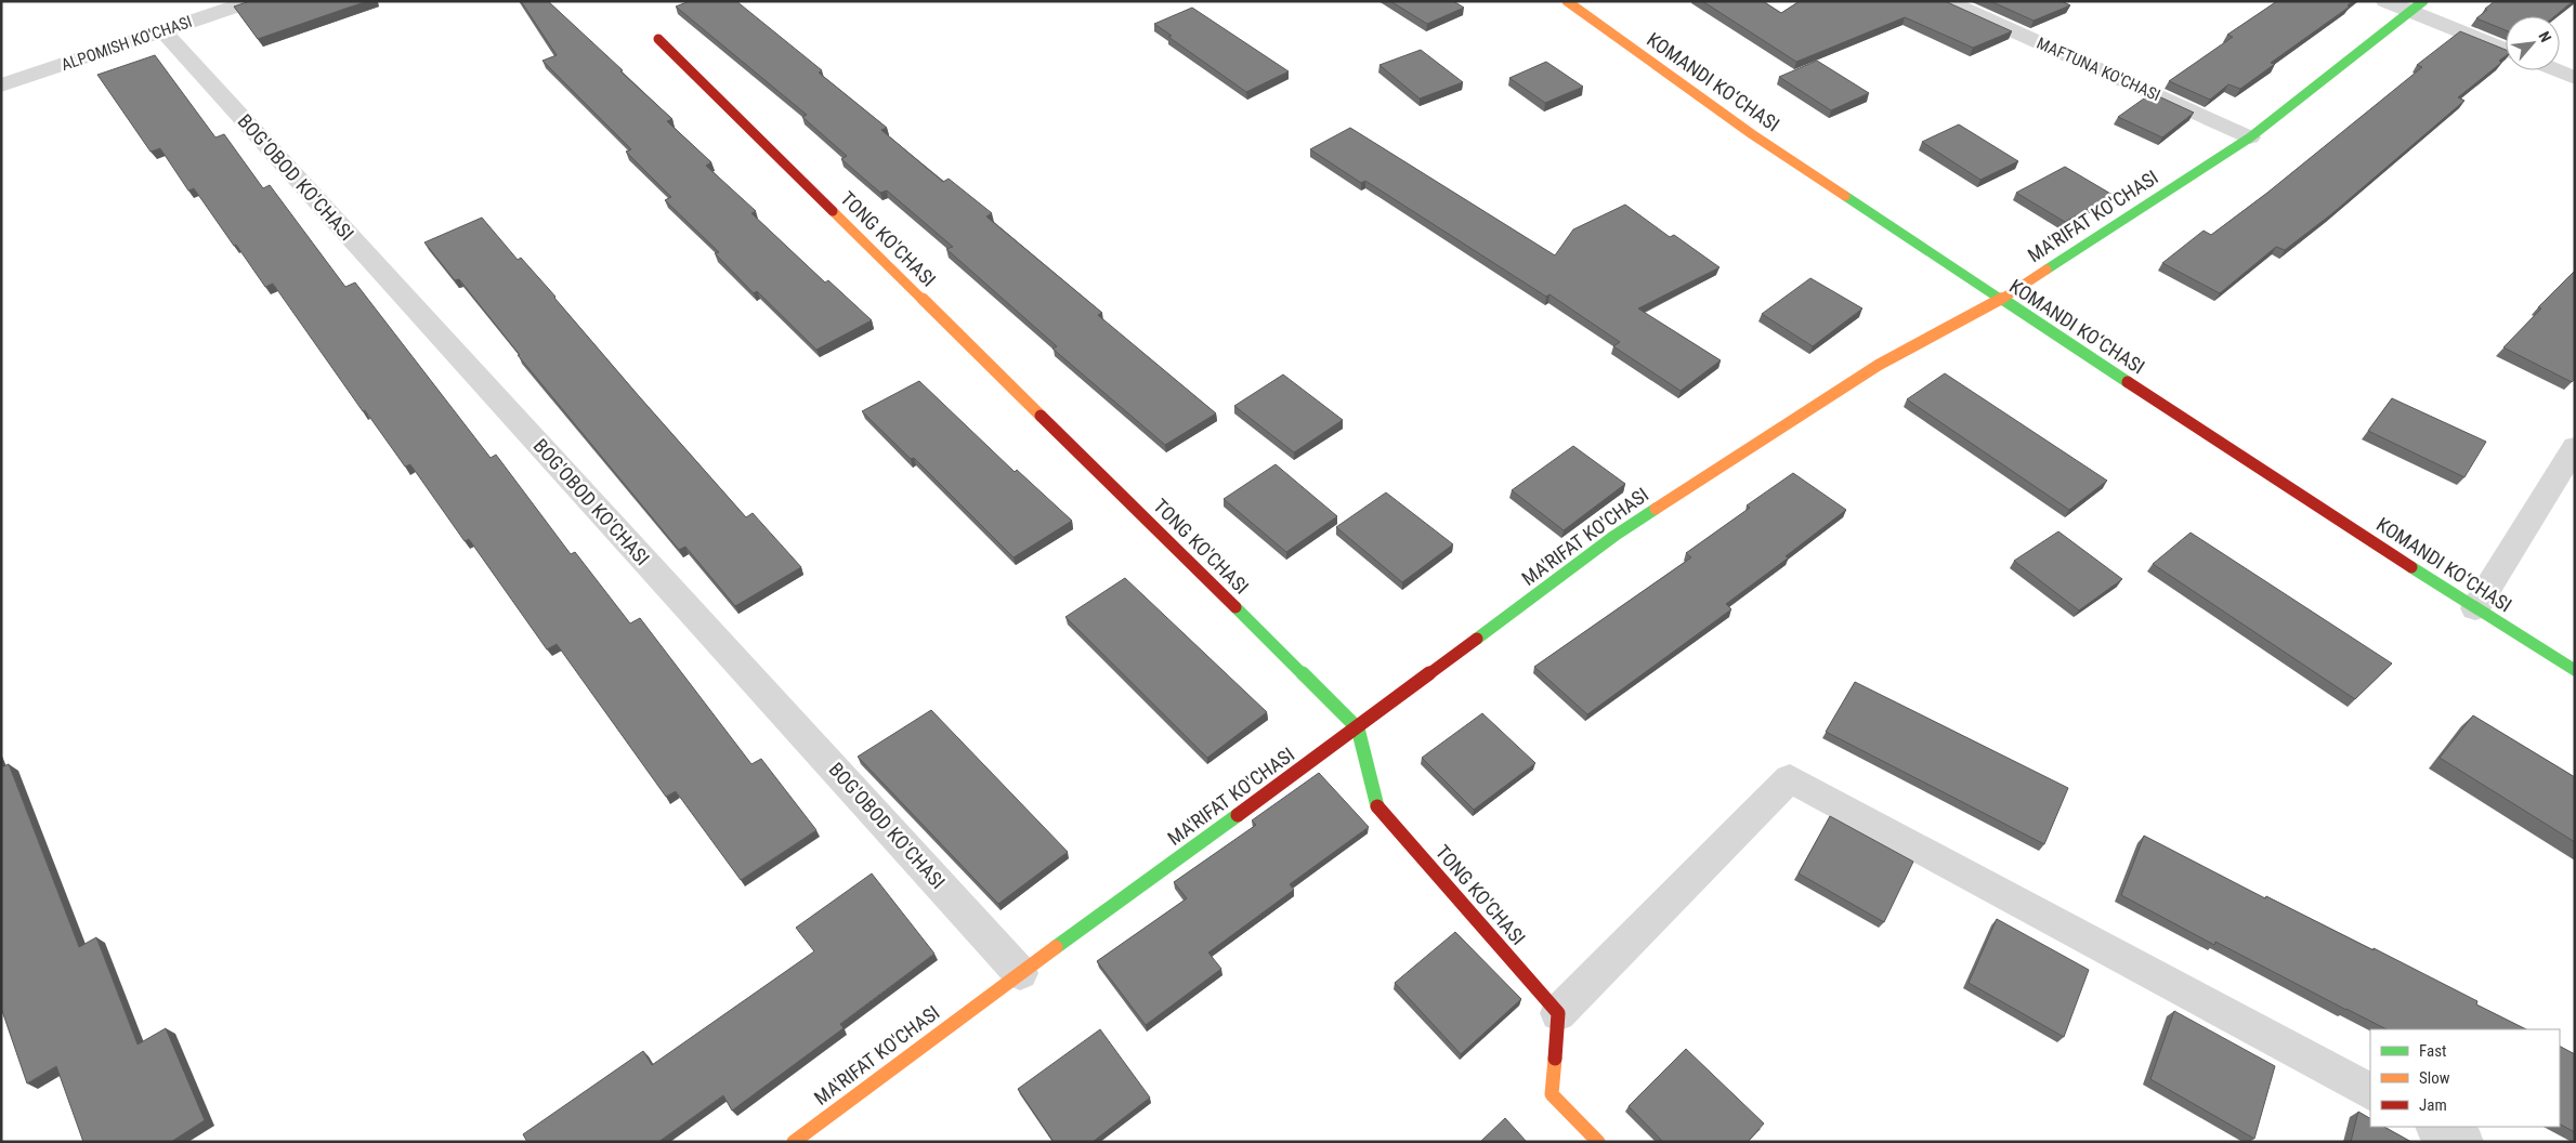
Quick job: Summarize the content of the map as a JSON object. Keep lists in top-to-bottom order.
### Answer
{
  "streets": {
    "street": [
      "ALPOMISH KO'CHASI",
      "MAFTUNA KO'CHASI",
      "KOMANDI KO‘CHASI",
      "BOG'OBOD KO'CHASI",
      "MA'RIFAT KO'CHASI",
      "TONG KO'CHASI"
    ]
  },
  "crossings": [
    ["ALPOMISH KO'CHASI", "BOG'OBOD KO'CHASI"],
    ["MAFTUNA KO'CHASI", "MA'RIFAT KO'CHASI"],
    ["KOMANDI KO‘CHASI", "MA'RIFAT KO'CHASI"],
    ["BOG'OBOD KO'CHASI", "MA'RIFAT KO'CHASI"],
    ["MA'RIFAT KO'CHASI", "TONG KO'CHASI"]
  ],
  "legend": ["Fast", "Slow", "Jam"],
  "north": "top right"
}
